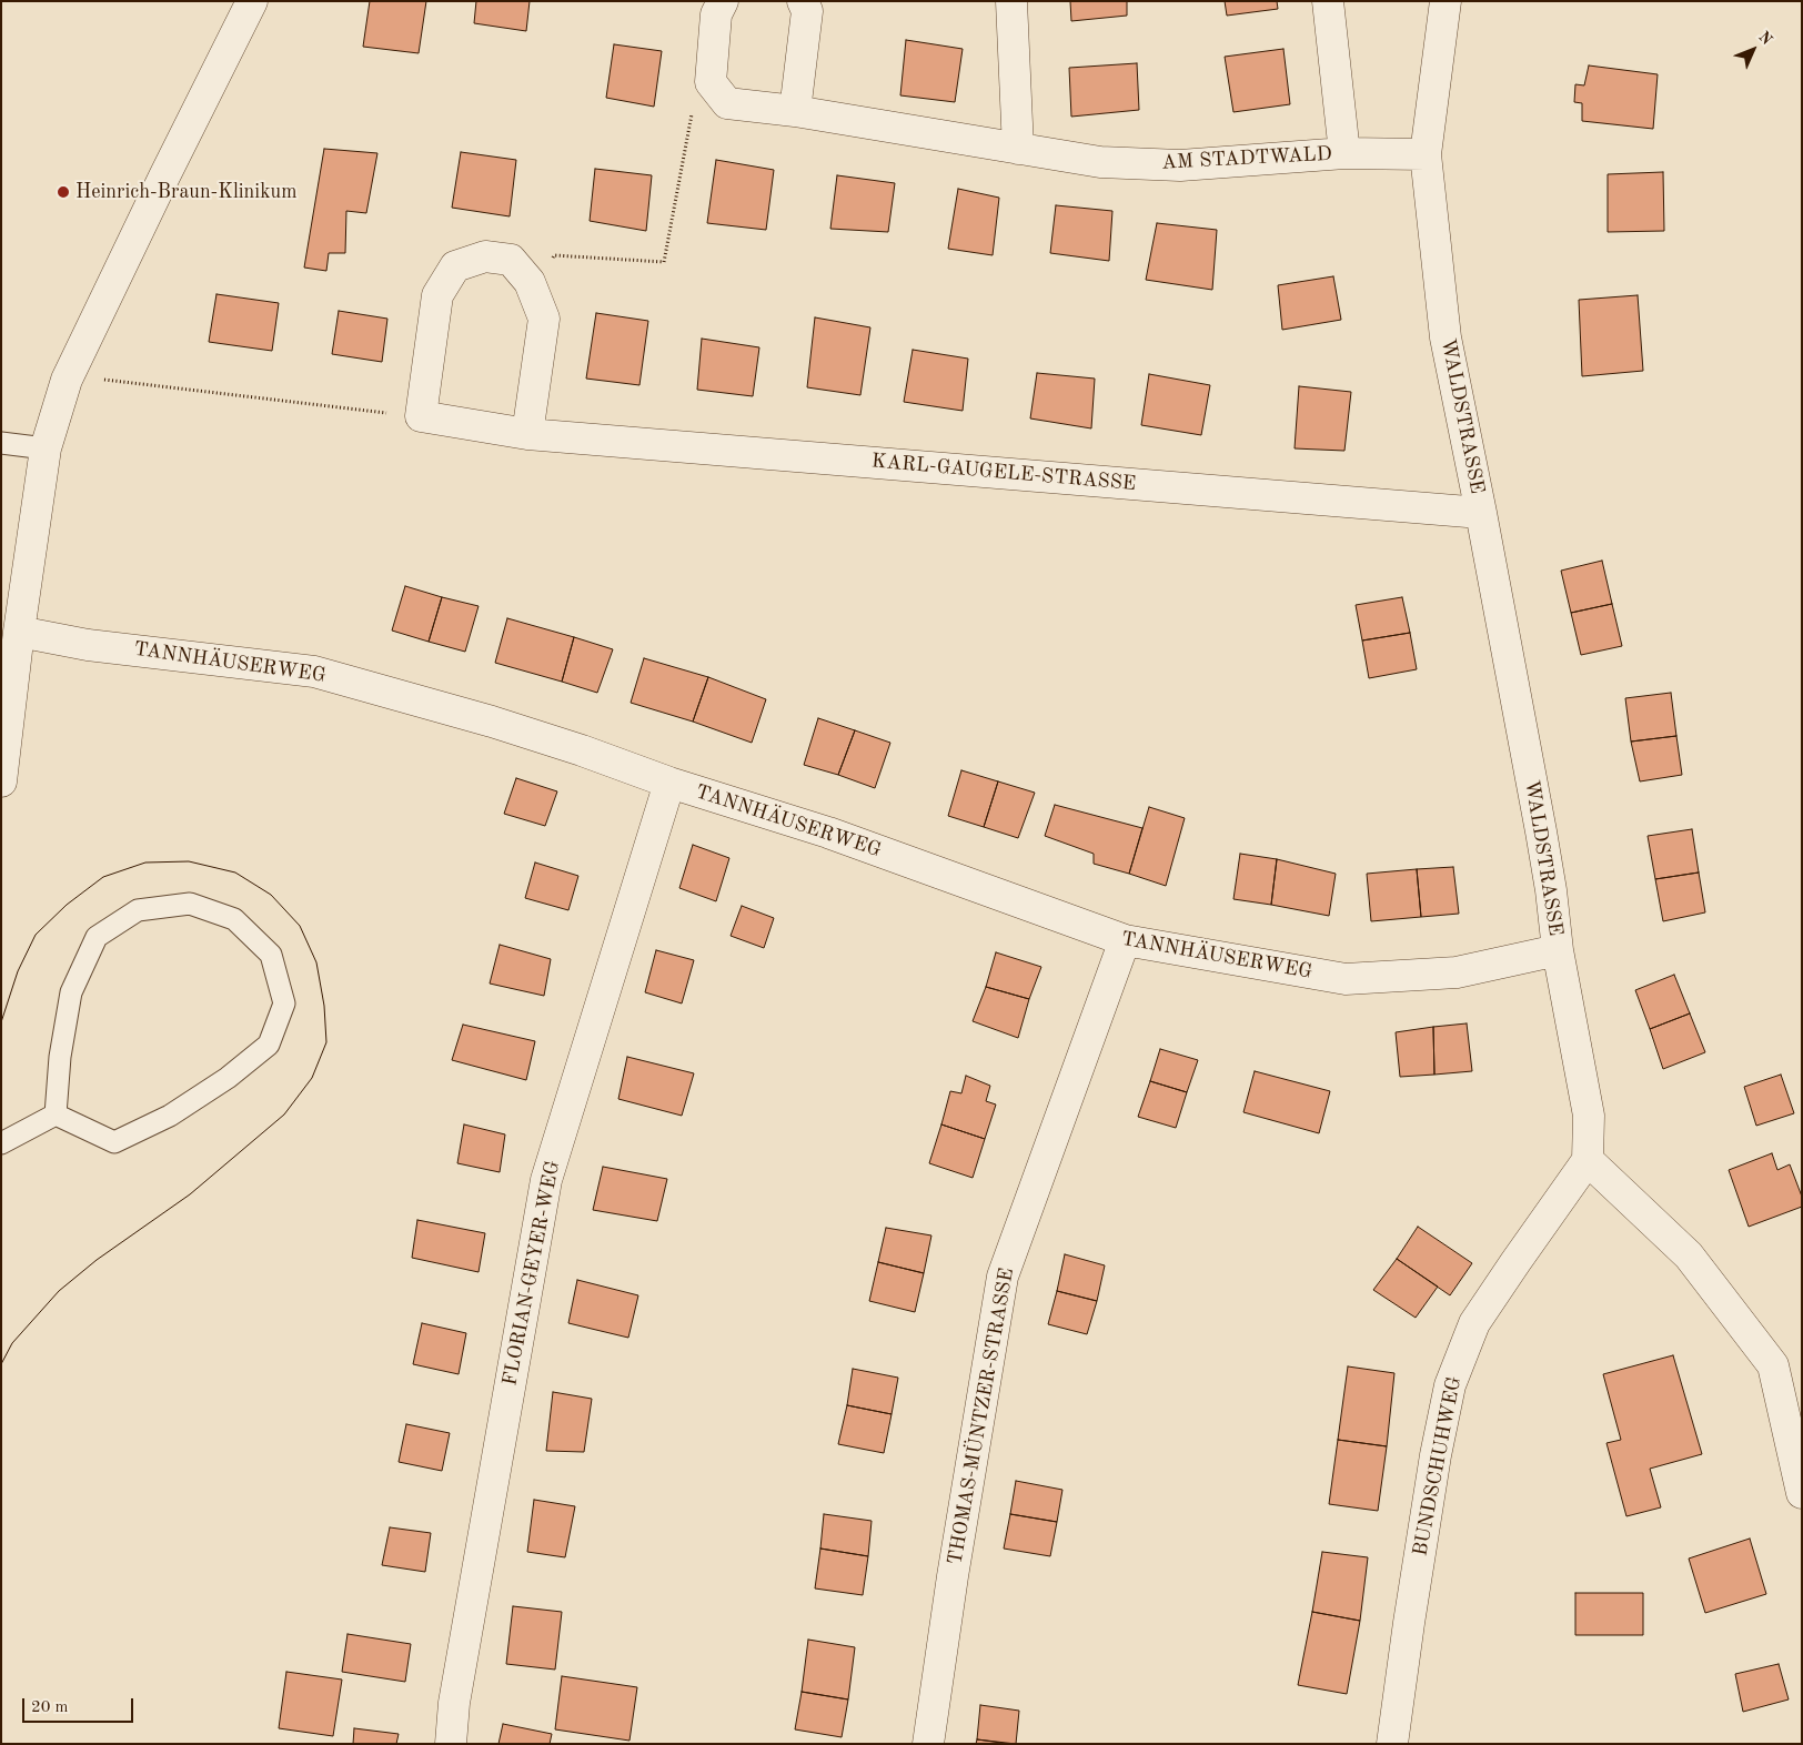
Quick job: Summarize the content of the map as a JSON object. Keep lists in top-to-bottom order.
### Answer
{
  "streets": {
    "street": [
      "AM STADTWALD",
      "WALDSTRASSE",
      "KARL-GAUGELE-STRASSE",
      "TANNHÄUSERWEG",
      "FLORIAN-GEYER-WEG",
      "THOMAS-MÜNTZER-STRASSE",
      "BUNDSCHUHWEG"
    ]
  },
  "crossings": [
    ["WALDSTRASSE", "KARL-GAUGELE-STRASSE"],
    ["WALDSTRASSE", "TANNHÄUSERWEG"],
    ["WALDSTRASSE", "BUNDSCHUHWEG"],
    ["TANNHÄUSERWEG", "FLORIAN-GEYER-WEG"],
    ["TANNHÄUSERWEG", "THOMAS-MÜNTZER-STRASSE"]
  ],
  "places": ["Heinrich-Braun-Klinikum"],
  "scale_bar": "20 m",
  "north": "top right"
}
